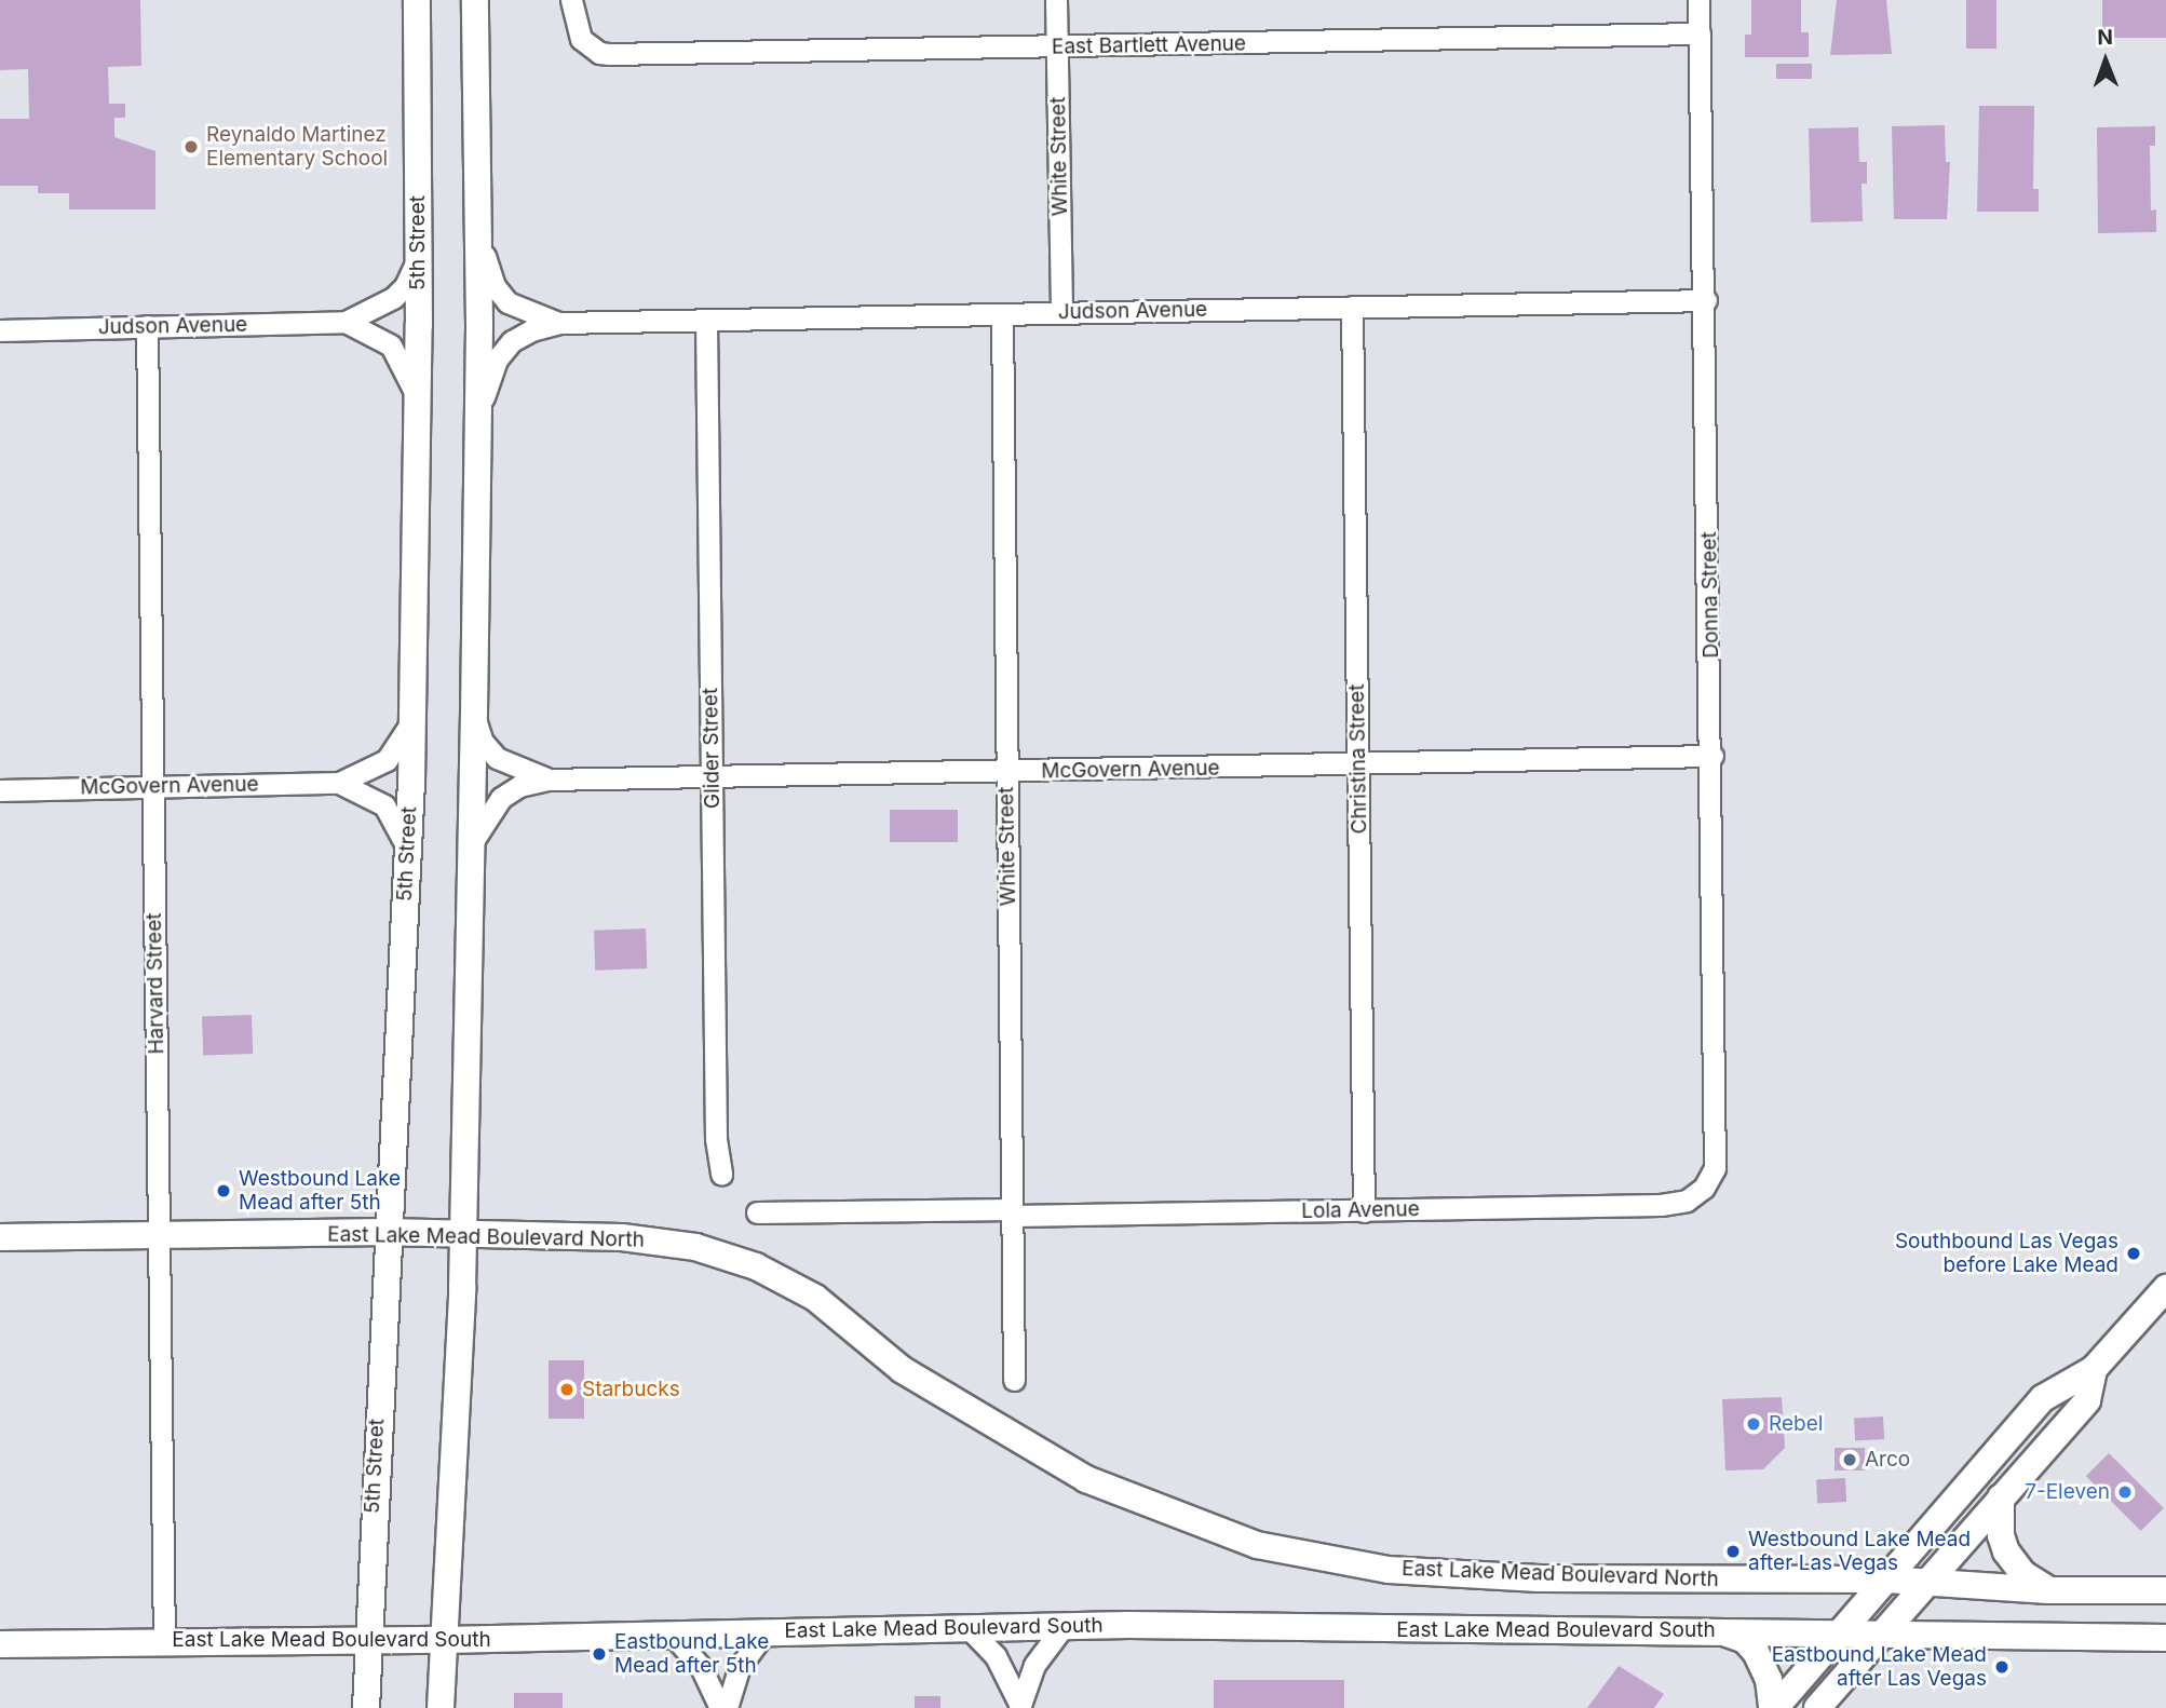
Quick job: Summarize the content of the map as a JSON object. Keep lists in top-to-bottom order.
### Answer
{
  "streets": {
    "main road": ["5th Street", "East Lake Mead Boulevard North", "East Lake Mead Boulevard South"],
    "street": [
      "East Bartlett Avenue",
      "White Street",
      "Judson Avenue",
      "Donna Street",
      "Glider Street",
      "Christina Street",
      "McGovern Avenue",
      "Harvard Street",
      "Lola Avenue"
    ]
  },
  "crossings": [
    ["East Bartlett Avenue", "White Street"],
    ["East Bartlett Avenue", "Donna Street"],
    ["White Street", "Judson Avenue"],
    ["White Street", "McGovern Avenue"],
    ["White Street", "Lola Avenue"],
    ["5th Street", "Judson Avenue"],
    ["5th Street", "McGovern Avenue"],
    ["5th Street", "East Lake Mead Boulevard North"],
    ["5th Street", "East Lake Mead Boulevard South"],
    ["Judson Avenue", "Donna Street"],
    ["Judson Avenue", "Glider Street"],
    ["Judson Avenue", "Christina Street"],
    ["Judson Avenue", "Harvard Street"],
    ["Donna Street", "McGovern Avenue"],
    ["Donna Street", "Lola Avenue"],
    ["Glider Street", "McGovern Avenue"],
    ["Christina Street", "McGovern Avenue"],
    ["Christina Street", "Lola Avenue"],
    ["McGovern Avenue", "Harvard Street"],
    ["Harvard Street", "East Lake Mead Boulevard North"],
    ["Harvard Street", "East Lake Mead Boulevard South"]
  ],
  "places": [
    "Reynaldo Martinez Elementary School",
    "Westbound Lake Mead after 5th",
    "Southbound Las Vegas before Lake Mead",
    "Starbucks",
    "Rebel",
    "Arco",
    "7-Eleven",
    "Westbound Lake Mead after Las Vegas",
    "Eastbound Lake Mead after 5th",
    "Eastbound Lake Mead after Las Vegas"
  ],
  "north": "top"
}
